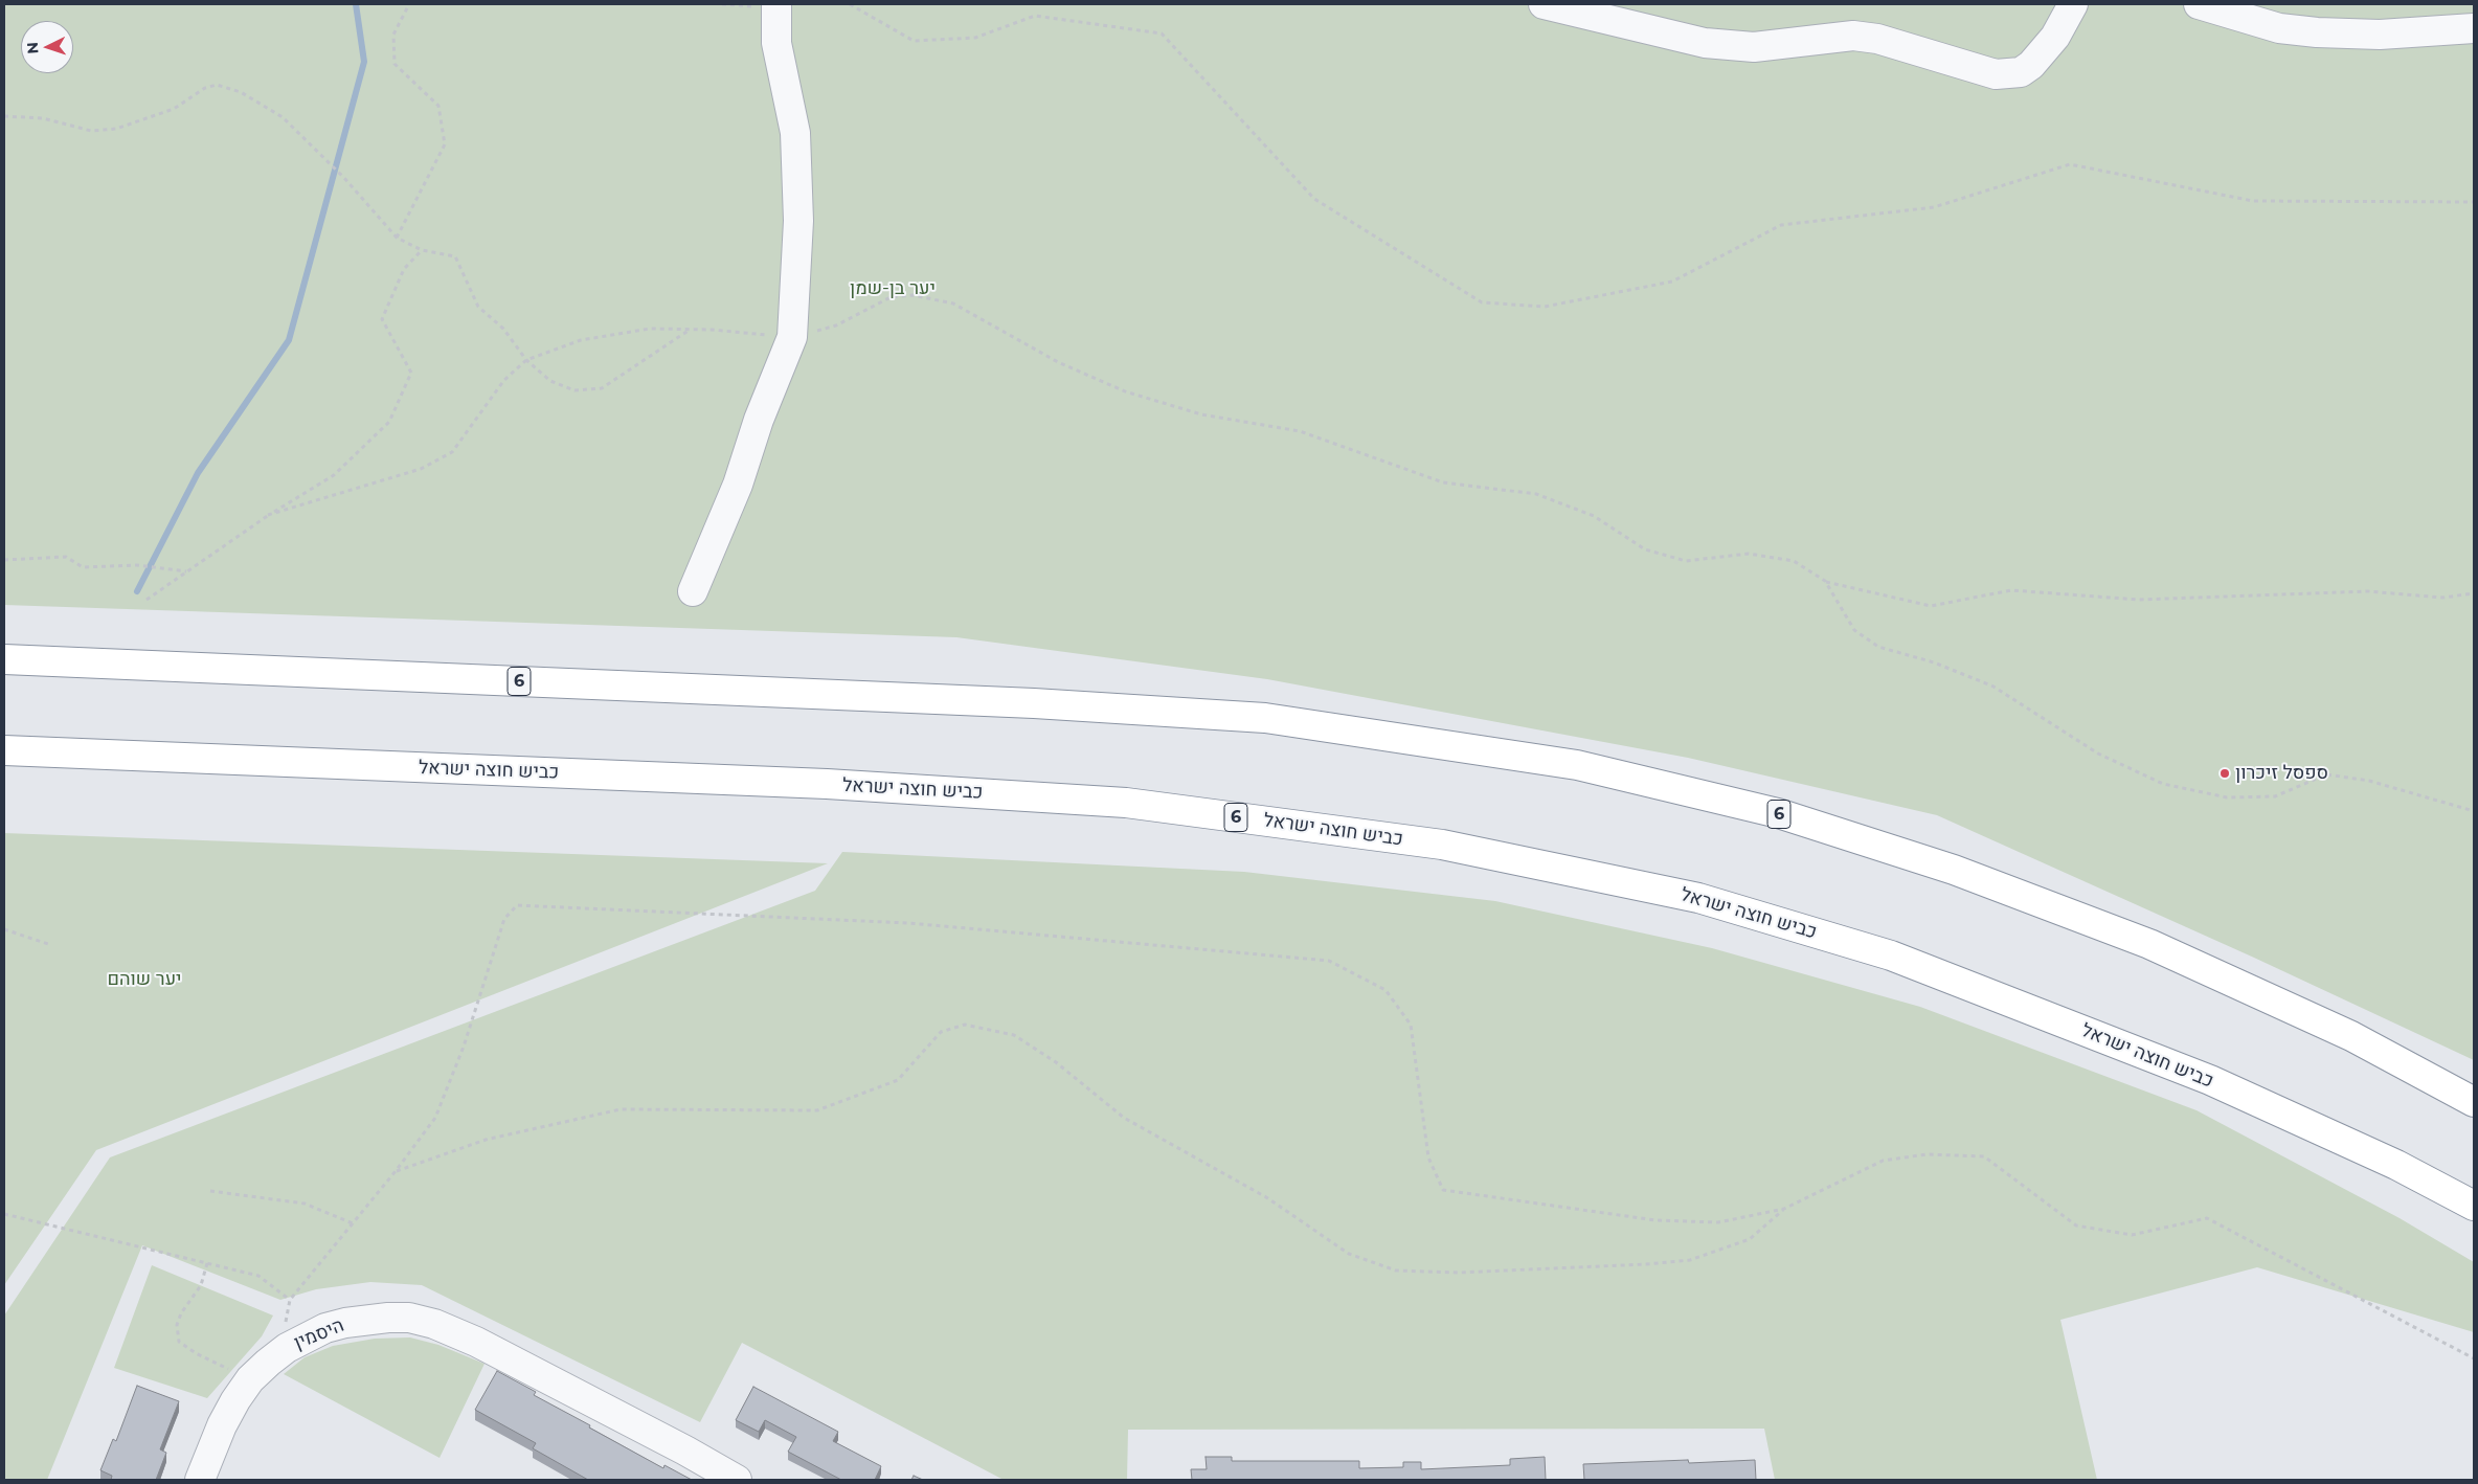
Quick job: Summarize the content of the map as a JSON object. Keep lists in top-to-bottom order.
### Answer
{
  "streets": {
    "highway": ["6", "כביש חוצה ישראל"],
    "street": ["היסמין"]
  },
  "parks": ["יער בן-שמן", "יער שוהם"],
  "places": ["ספסל זיכרון"],
  "north": "left"
}
